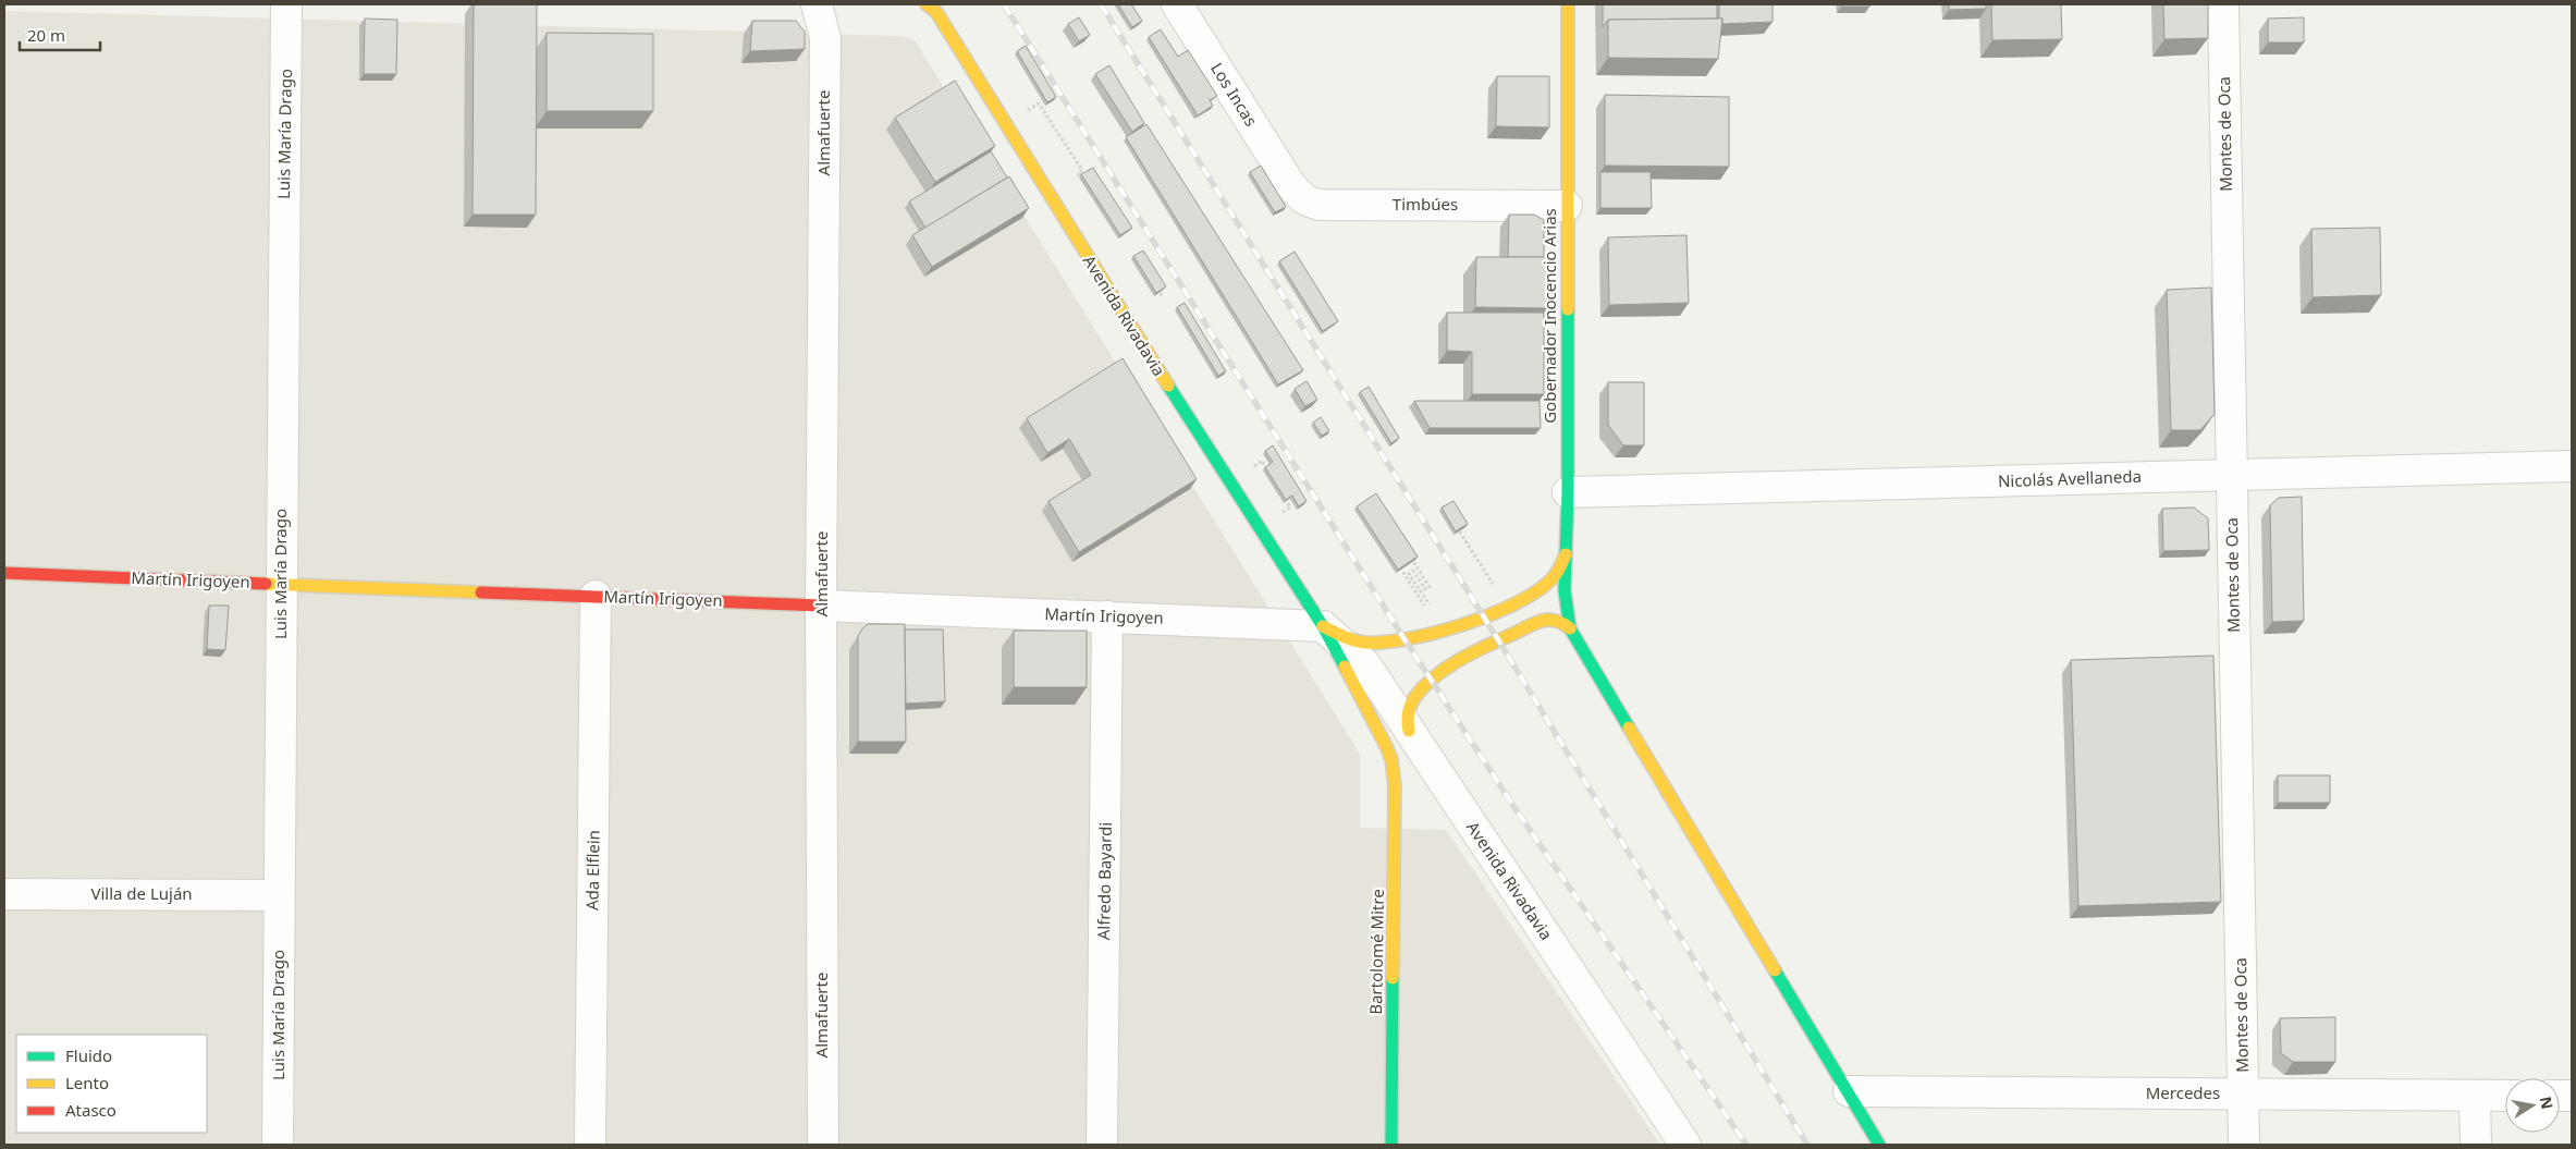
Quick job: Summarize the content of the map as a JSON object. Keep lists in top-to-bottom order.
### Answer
{
  "streets": {
    "street": [
      "Los Incas",
      "Almafuerte",
      "Luis María Drago",
      "Montes de Oca",
      "Timbúes",
      "Avenida Rivadavia",
      "Gobernador Inocencio Arias",
      "Nicolás Avellaneda",
      "Martín Irigoyen",
      "Ada Elflein",
      "Alfredo Bayardi",
      "Villa de Luján",
      "Bartolomé Mitre",
      "Mercedes"
    ]
  },
  "crossings": [
    ["Los Incas", "Timbúes"],
    ["Almafuerte", "Martín Irigoyen"],
    ["Luis María Drago", "Martín Irigoyen"],
    ["Luis María Drago", "Villa de Luján"],
    ["Montes de Oca", "Nicolás Avellaneda"],
    ["Montes de Oca", "Mercedes"],
    ["Timbúes", "Gobernador Inocencio Arias"],
    ["Avenida Rivadavia", "Martín Irigoyen"],
    ["Avenida Rivadavia", "Bartolomé Mitre"],
    ["Gobernador Inocencio Arias", "Nicolás Avellaneda"],
    ["Martín Irigoyen", "Ada Elflein"],
    ["Martín Irigoyen", "Alfredo Bayardi"]
  ],
  "legend": ["Fluido", "Lento", "Atasco"],
  "scale_bar": "20 m",
  "north": "right"
}
